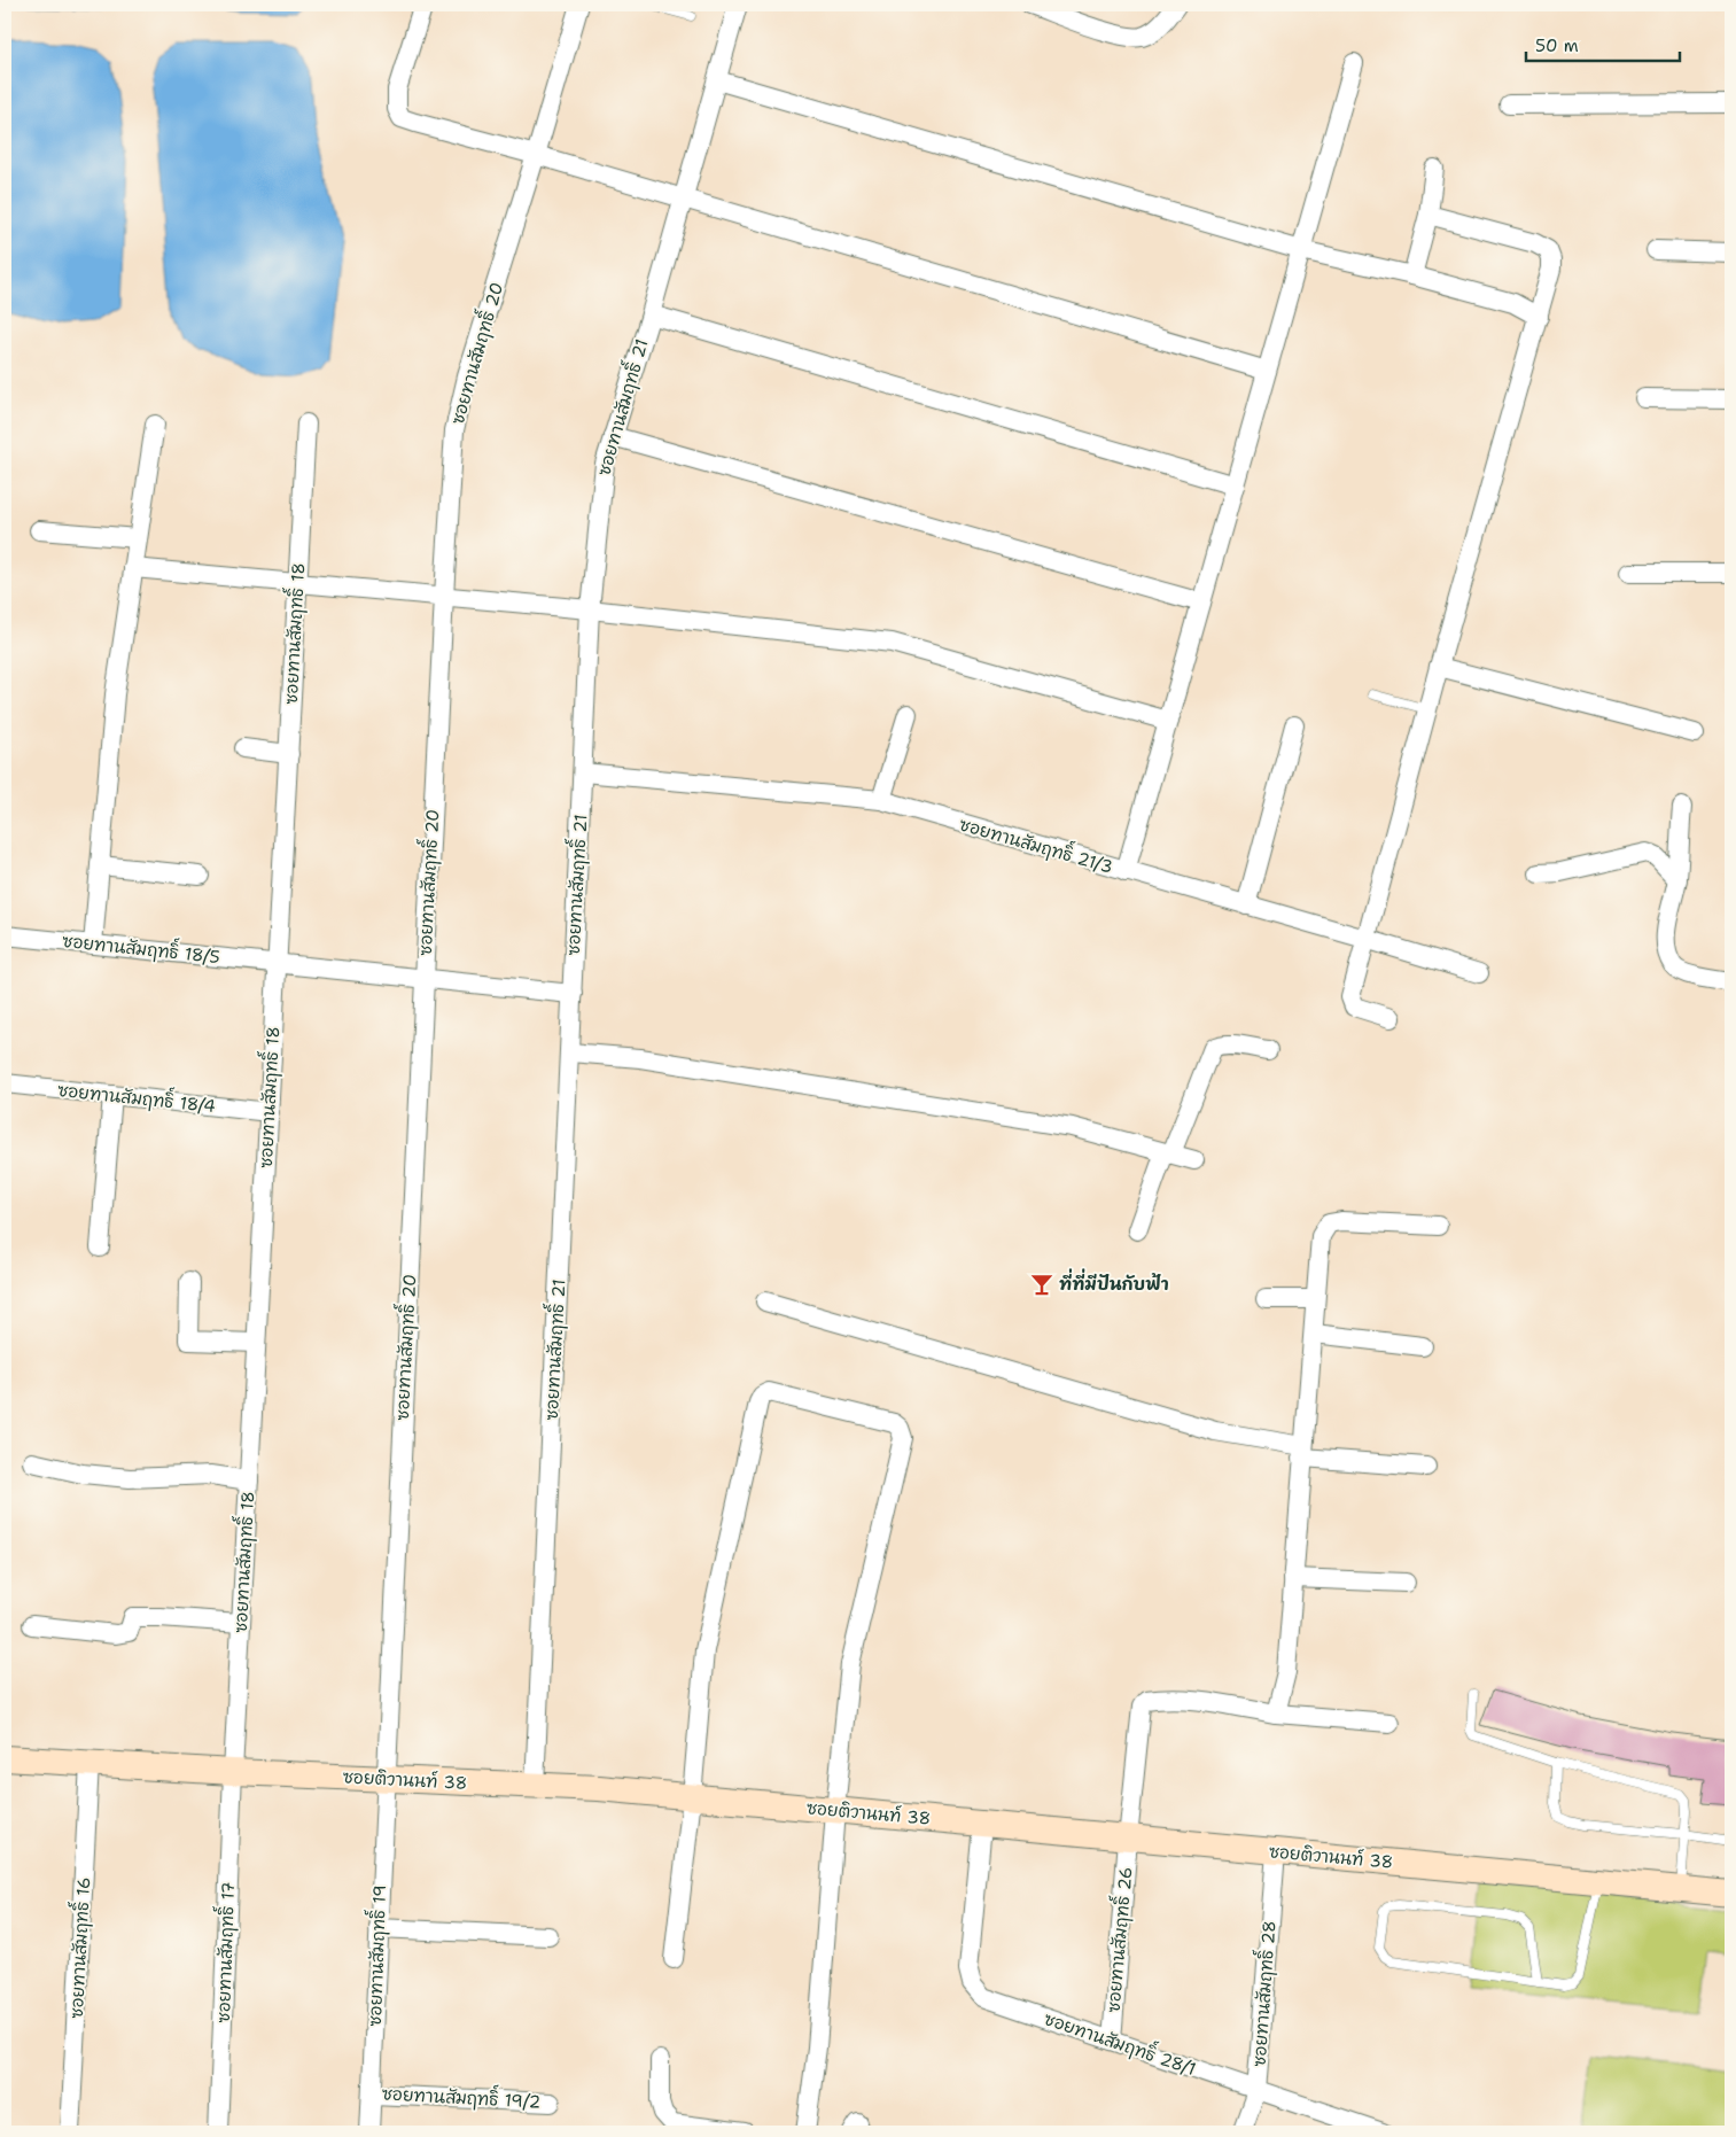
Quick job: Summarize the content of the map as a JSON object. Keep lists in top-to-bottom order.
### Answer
{
  "streets": {
    "street": [
      "ซอยทานสัมฤทธิ์ 20",
      "ซอยทานสัมฤทธิ์ 21",
      "ซอยทานสัมฤทธิ์ 18",
      "ซอยทานสัมฤทธิ์ 21/3",
      "ซอยทานสัมฤทธิ์ 18/5",
      "ซอยทานสัมฤทธิ์ 18/4",
      "ซอยติวานนท์ 38",
      "ซอยทานสัมฤทธิ์ 26",
      "ซอยทานสัมฤทธิ์ 16",
      "ซอยทานสัมฤทธิ์ 17",
      "ซอยทานสัมฤทธิ์ 19",
      "ซอยทานสัมฤทธิ์ 28",
      "ซอยทานสัมฤทธิ์ 28/1",
      "ซอยทานสัมฤทธิ์ 19/2"
    ]
  },
  "crossings": [
    ["ซอยทานสัมฤทธิ์ 20", "ซอยทานสัมฤทธิ์ 18/5"],
    ["ซอยทานสัมฤทธิ์ 20", "ซอยติวานนท์ 38"],
    ["ซอยทานสัมฤทธิ์ 20", "ซอยทานสัมฤทธิ์ 19"],
    ["ซอยทานสัมฤทธิ์ 21", "ซอยทานสัมฤทธิ์ 21/3"],
    ["ซอยทานสัมฤทธิ์ 21", "ซอยทานสัมฤทธิ์ 18/5"],
    ["ซอยทานสัมฤทธิ์ 21", "ซอยติวานนท์ 38"],
    ["ซอยทานสัมฤทธิ์ 18", "ซอยทานสัมฤทธิ์ 18/5"],
    ["ซอยทานสัมฤทธิ์ 18", "ซอยทานสัมฤทธิ์ 18/4"],
    ["ซอยทานสัมฤทธิ์ 18", "ซอยติวานนท์ 38"],
    ["ซอยทานสัมฤทธิ์ 18", "ซอยทานสัมฤทธิ์ 17"],
    ["ซอยติวานนท์ 38", "ซอยทานสัมฤทธิ์ 26"],
    ["ซอยติวานนท์ 38", "ซอยทานสัมฤทธิ์ 16"],
    ["ซอยติวานนท์ 38", "ซอยทานสัมฤทธิ์ 17"],
    ["ซอยติวานนท์ 38", "ซอยทานสัมฤทธิ์ 19"],
    ["ซอยติวานนท์ 38", "ซอยทานสัมฤทธิ์ 28"],
    ["ซอยติวานนท์ 38", "ซอยทานสัมฤทธิ์ 28/1"],
    ["ซอยทานสัมฤทธิ์ 26", "ซอยทานสัมฤทธิ์ 28/1"],
    ["ซอยทานสัมฤทธิ์ 19", "ซอยทานสัมฤทธิ์ 19/2"],
    ["ซอยทานสัมฤทธิ์ 28", "ซอยทานสัมฤทธิ์ 28/1"]
  ],
  "places": {
    "bar": ["ที่ที่มีปันกับฟ้า"]
  },
  "scale_bar": "50 m"
}
